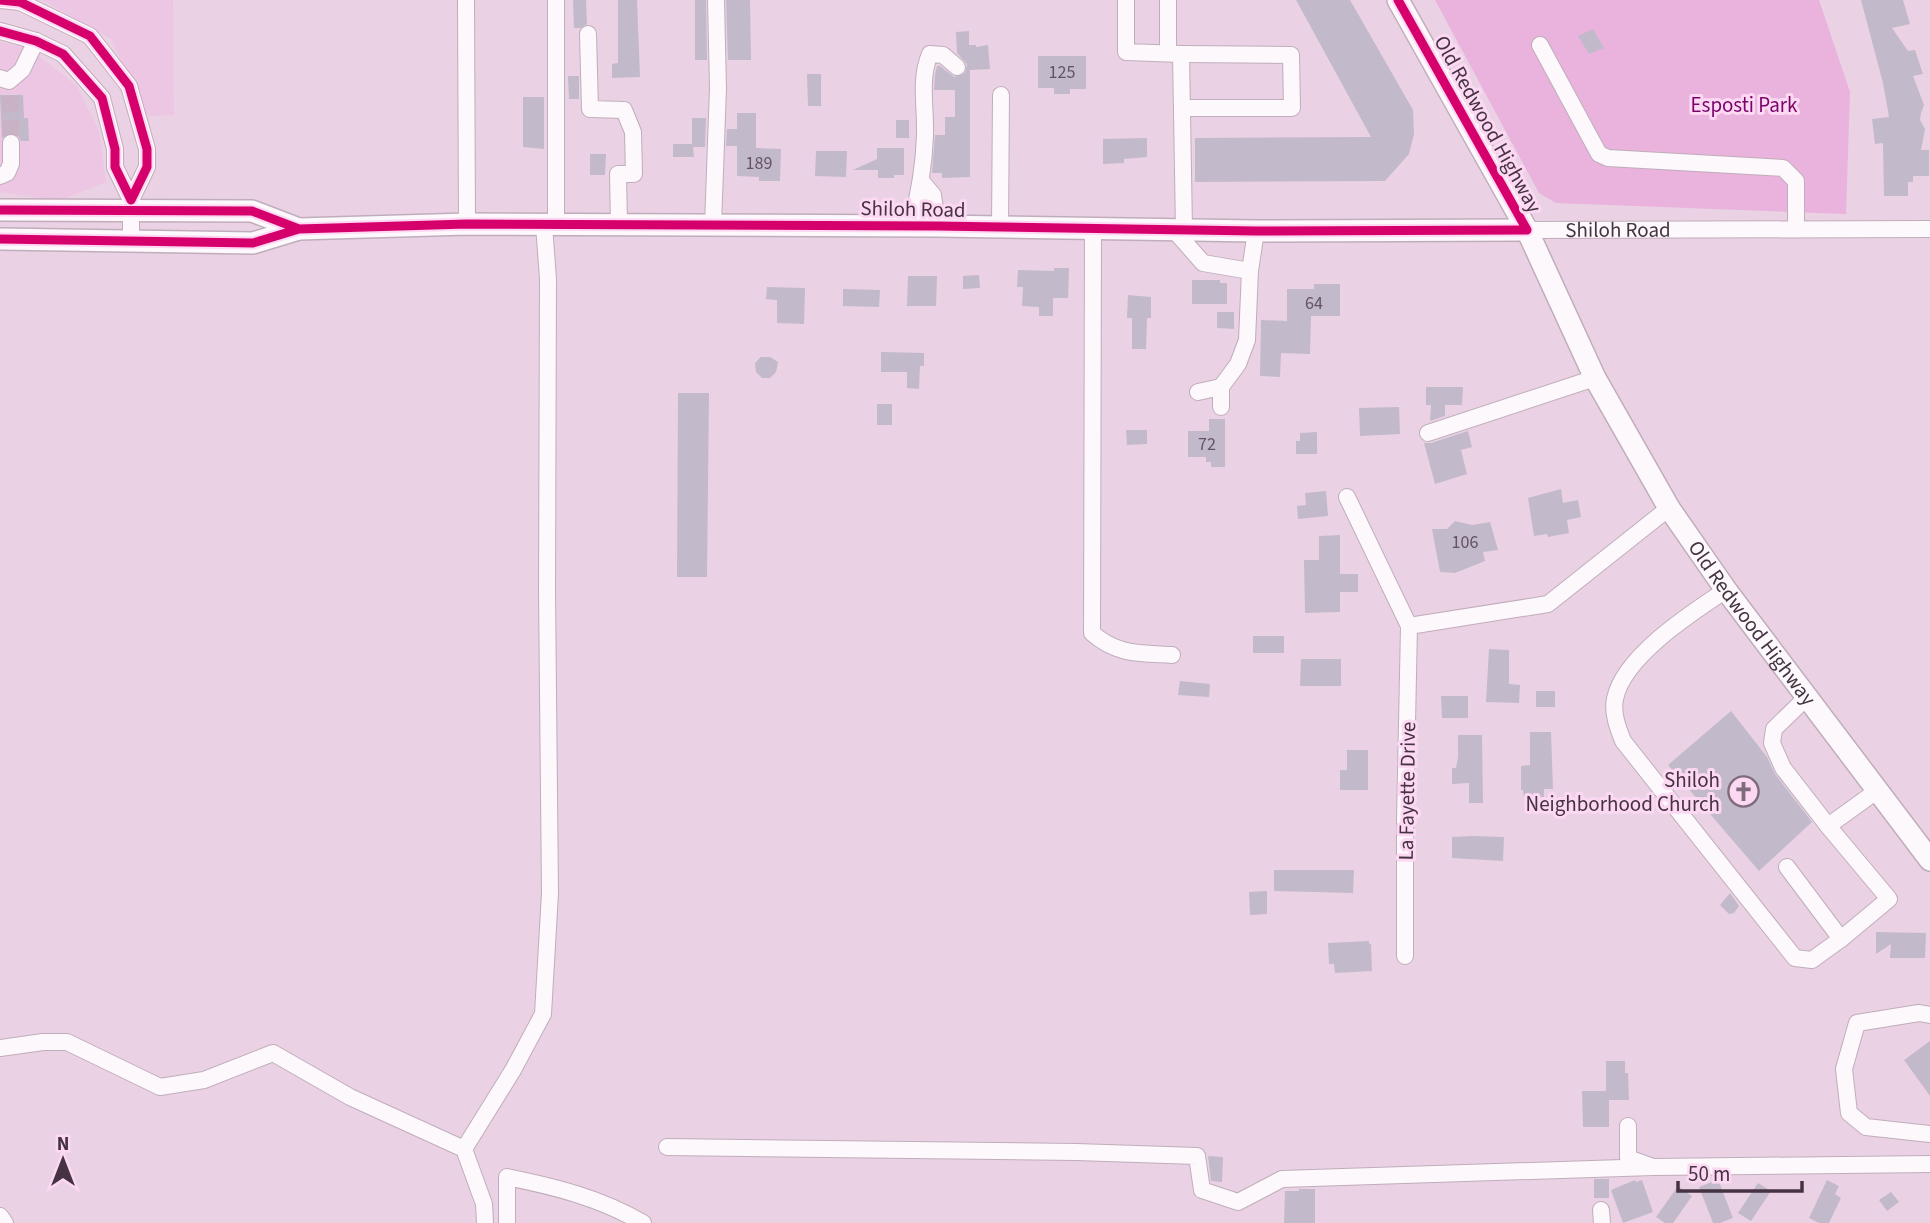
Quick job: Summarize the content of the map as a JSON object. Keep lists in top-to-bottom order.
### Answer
{
  "streets": {
    "main road": ["Old Redwood Highway", "Shiloh Road"],
    "street": ["La Fayette Drive"]
  },
  "crossings": [
    ["Old Redwood Highway", "Shiloh Road"]
  ],
  "parks": ["Esposti Park"],
  "places": {
    "church": ["Shiloh Neighborhood Church"]
  },
  "house_numbers": [
    "125",
    "189",
    "64",
    "72",
    "106"
  ],
  "scale_bar": "50 m",
  "north": "top"
}
